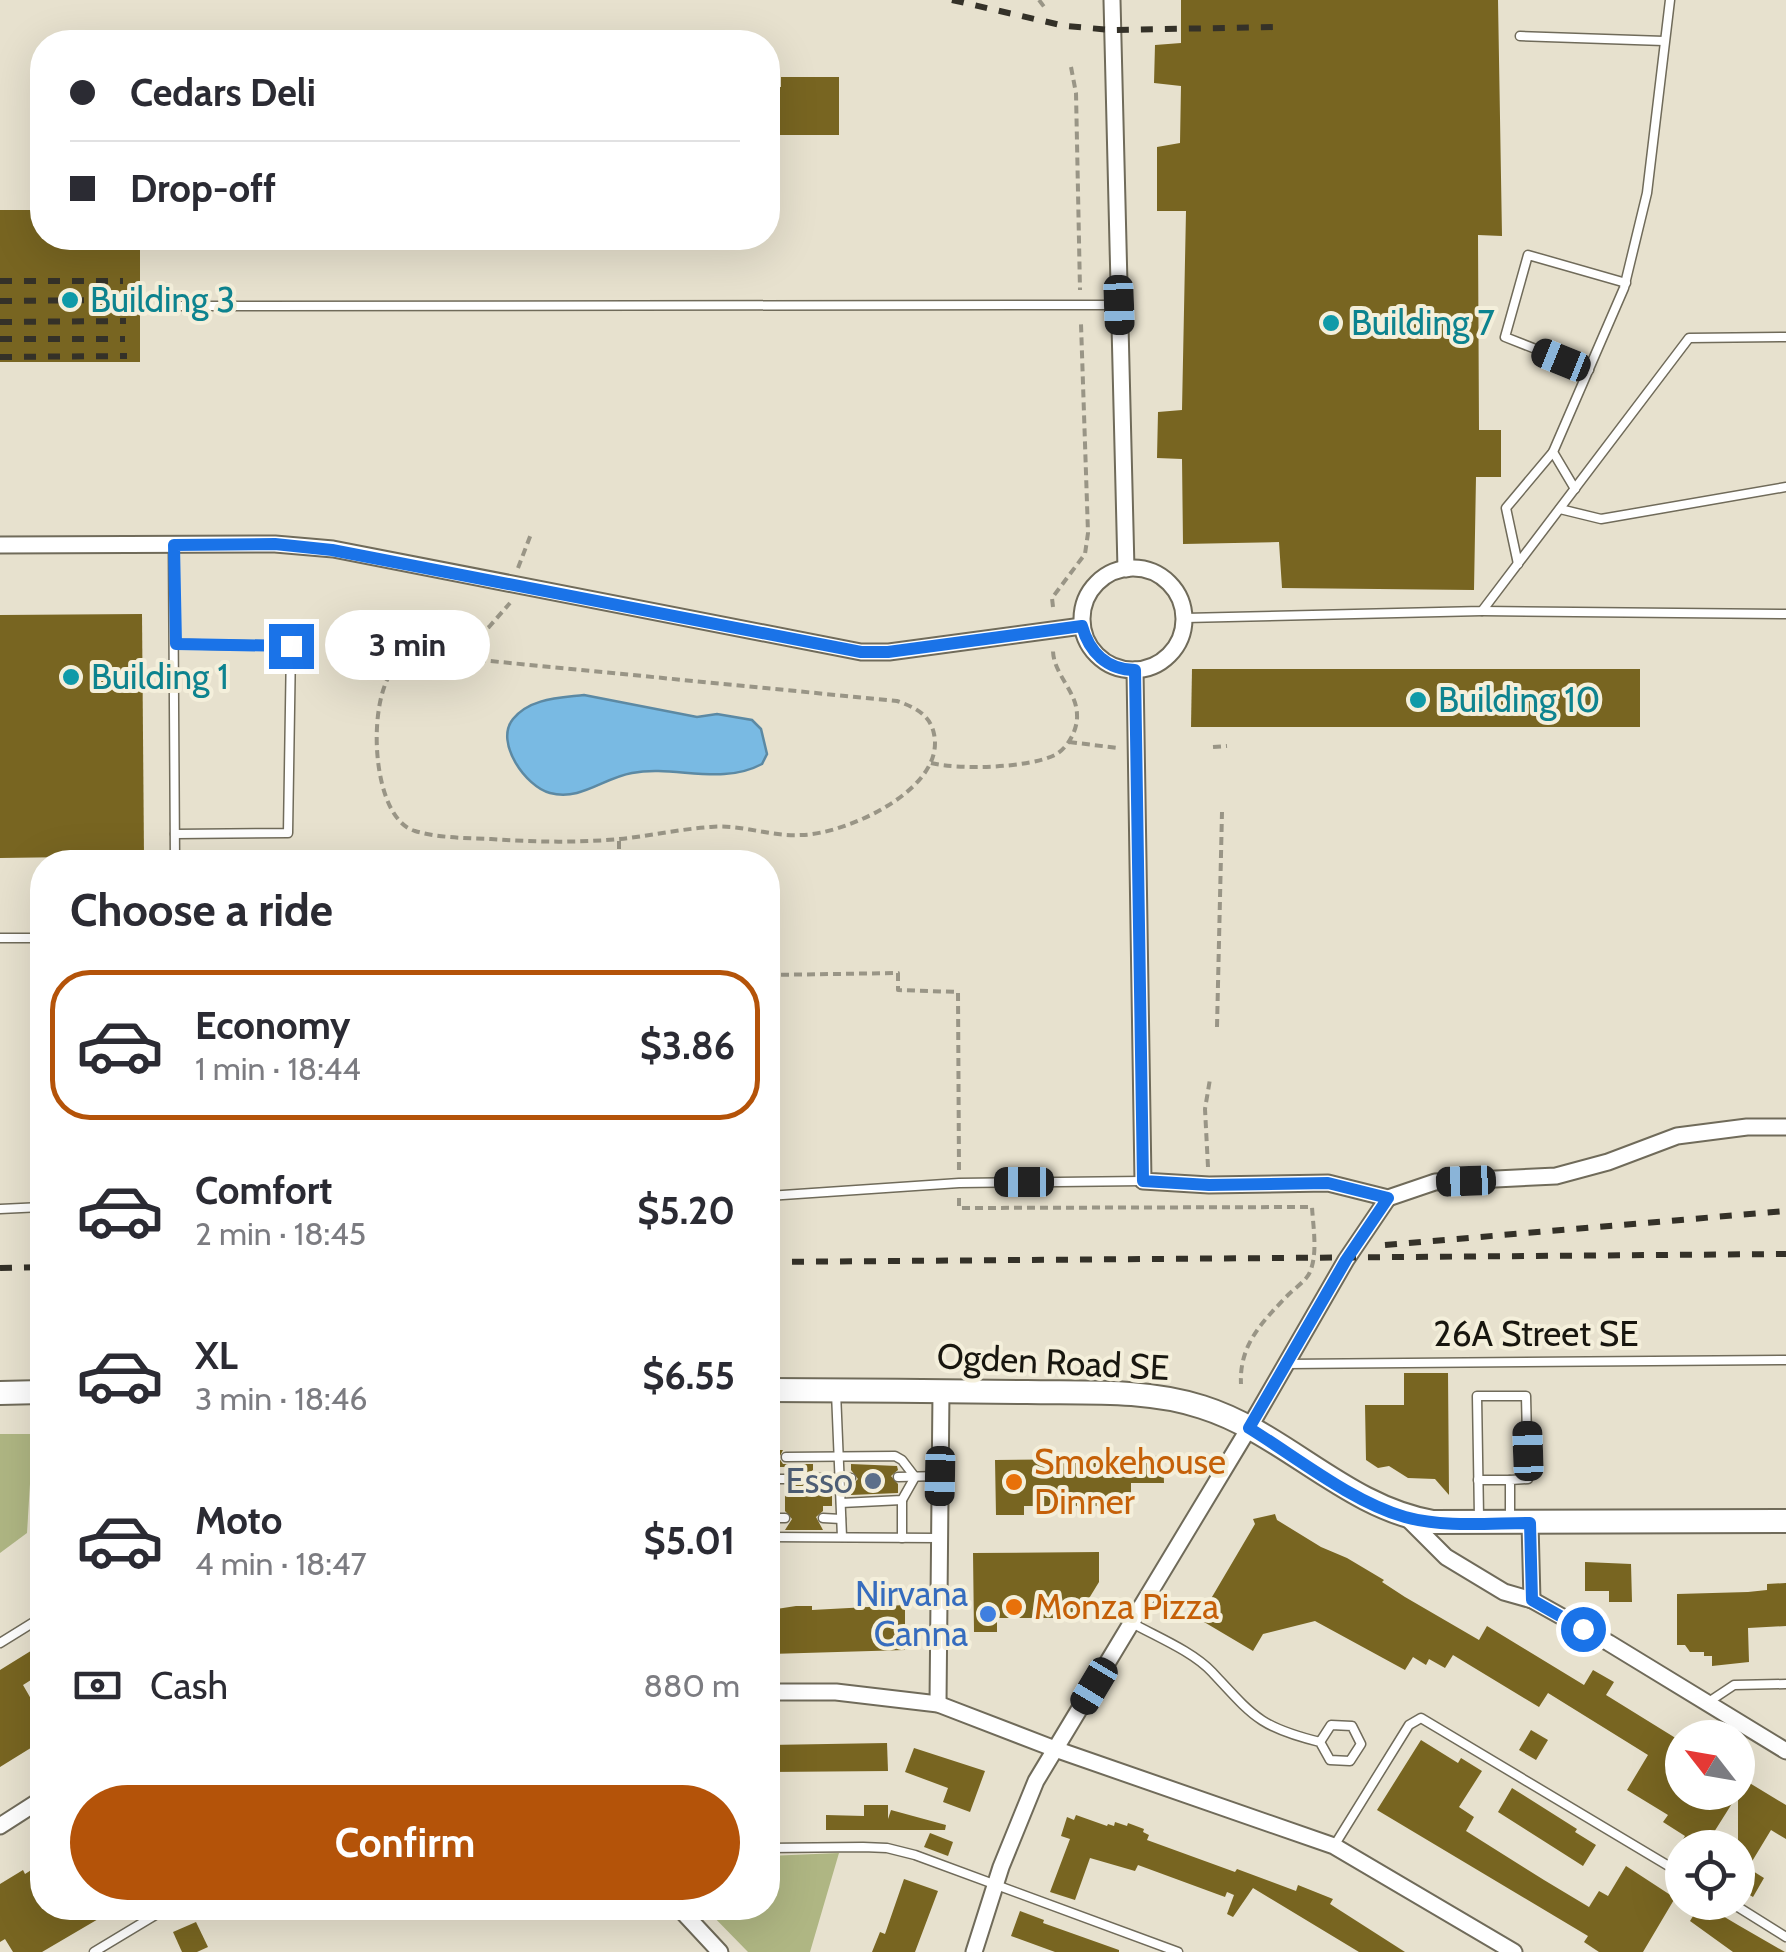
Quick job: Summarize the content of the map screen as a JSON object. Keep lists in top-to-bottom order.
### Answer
{
  "streets": {
    "street": ["Ogden Road SE"],
    "lane": ["26A Street SE"]
  },
  "places": [
    "Building 3",
    "Building 7",
    "Building 1",
    "Building 10",
    "Esso",
    "Smokehouse Dinner",
    "Monza Pizza",
    "Nirvana Canna"
  ],
  "north": "top left",
  "page": {
    "banner": ["Cedars Deli", "Drop-off"],
    "bubble": "3 min",
    "heading": "Choose a ride",
    "list": [
      {
        "name": "Economy",
        "note": "1 min · 18:44",
        "value": "$3.86"
      },
      {
        "name": "Comfort",
        "note": "2 min · 18:45",
        "value": "$5.20"
      },
      {
        "name": "XL",
        "note": "3 min · 18:46",
        "value": "$6.55"
      },
      {
        "name": "Moto",
        "note": "4 min · 18:47",
        "value": "$5.01"
      }
    ],
    "pay": ["Cash", "880 m"],
    "buttons": "Confirm"
  }
}
